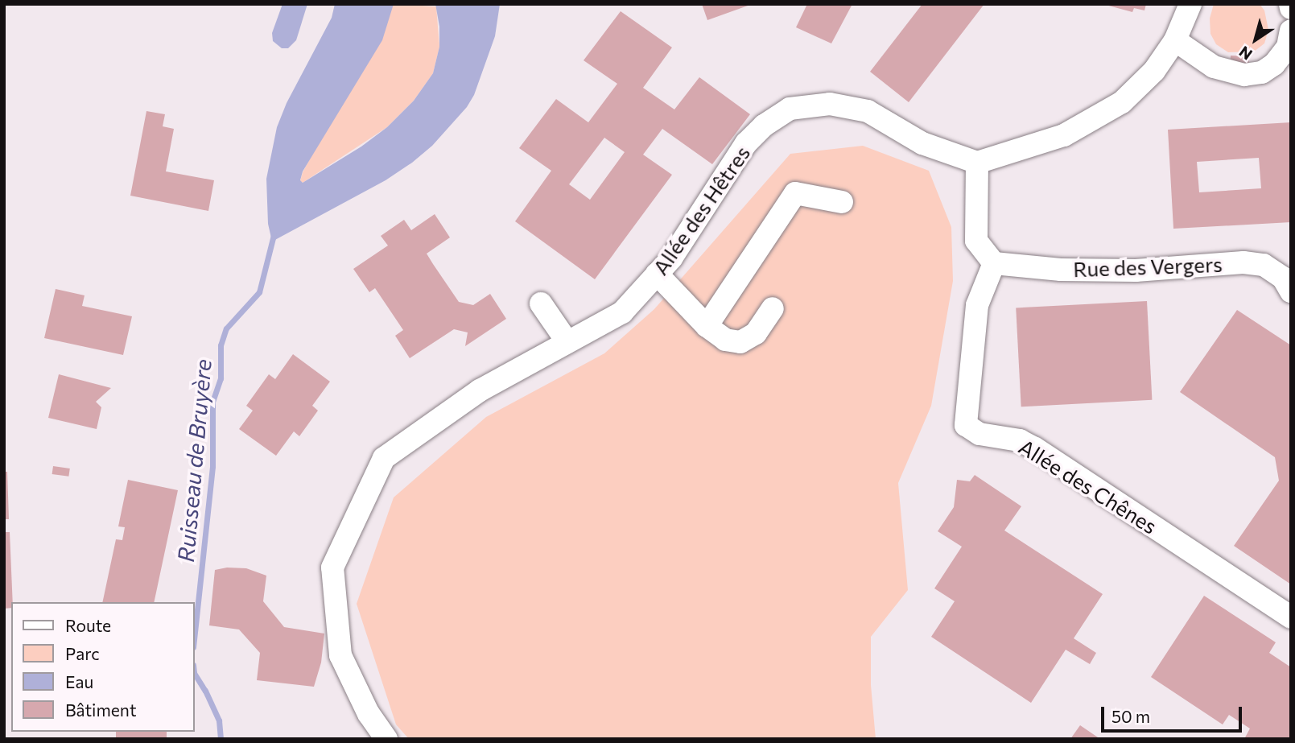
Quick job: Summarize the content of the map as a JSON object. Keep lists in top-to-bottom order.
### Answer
{
  "streets": {
    "street": ["Allée des Hêtres", "Rue des Vergers", "Allée des Chênes"]
  },
  "crossings": [
    ["Rue des Vergers", "Allée des Chênes"]
  ],
  "water": ["Ruisseau de Bruyère"],
  "legend": [
    "Route",
    "Parc",
    "Eau",
    "Bâtiment"
  ],
  "scale_bar": "50 m",
  "north": "bottom left"
}
